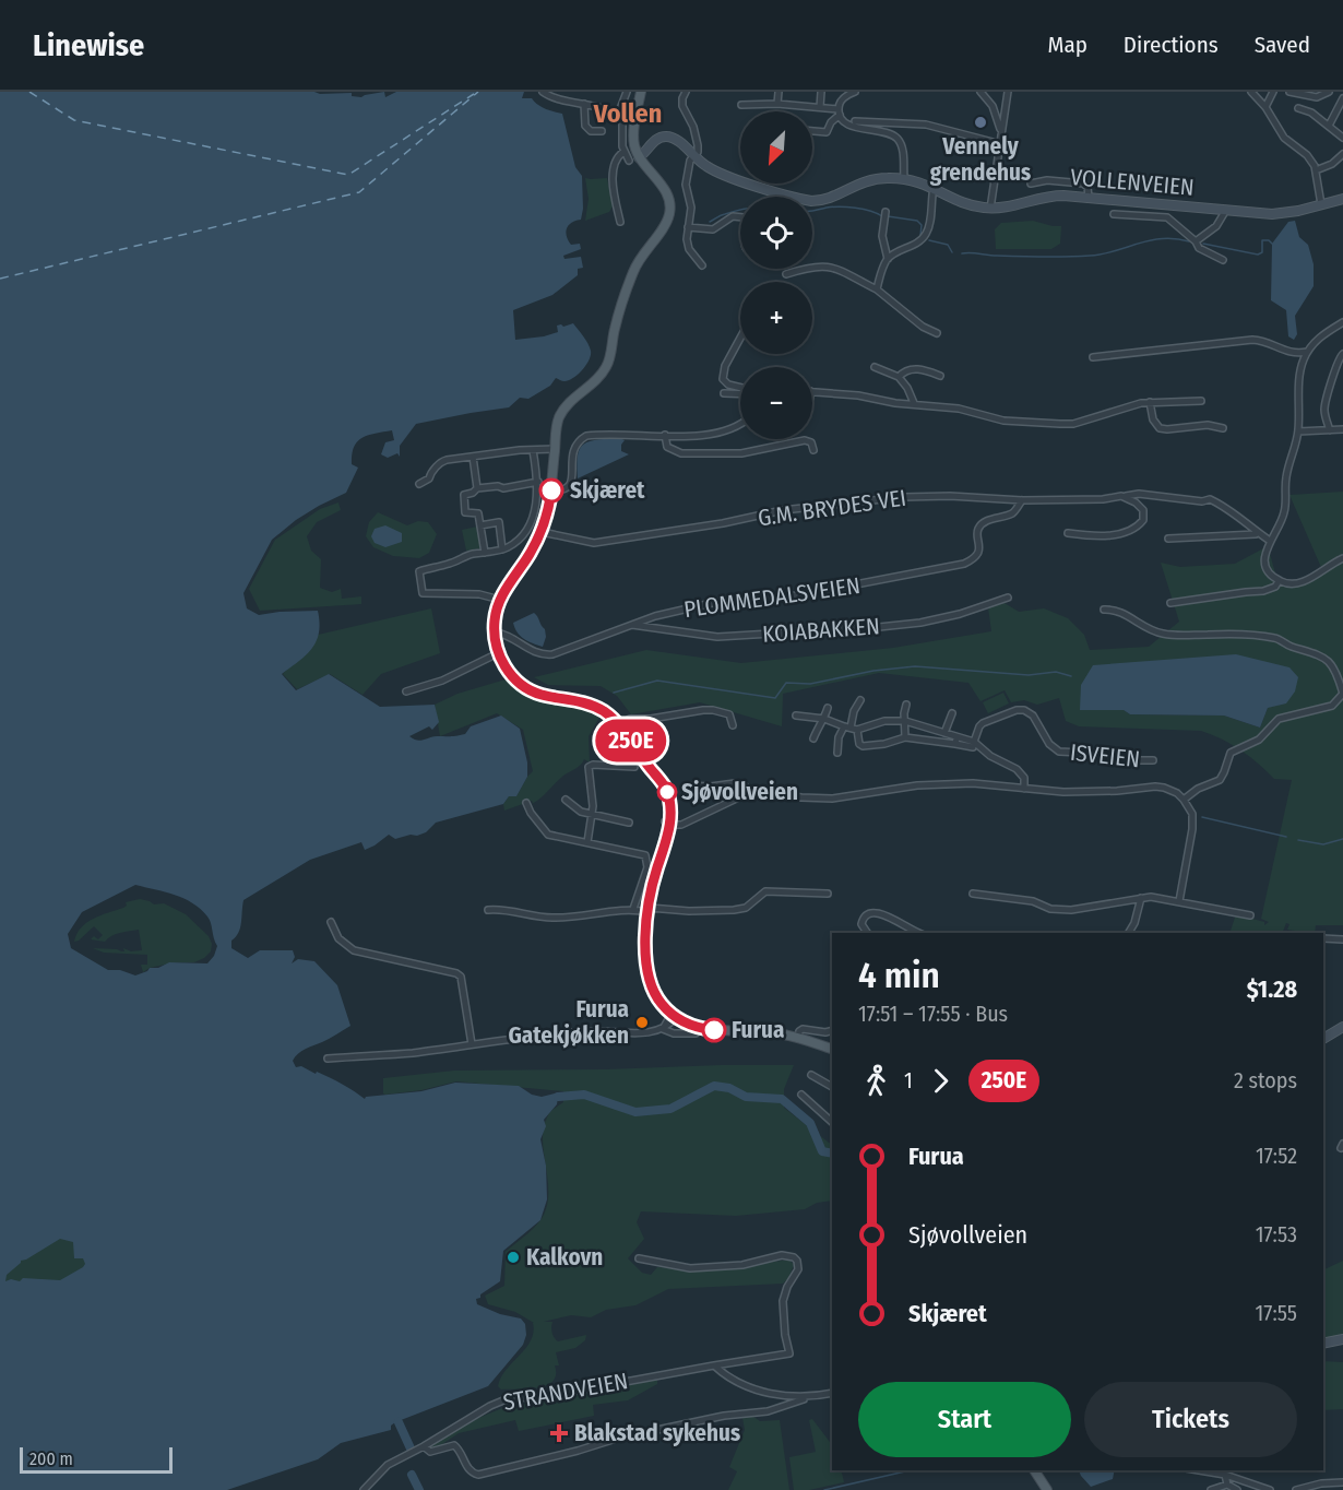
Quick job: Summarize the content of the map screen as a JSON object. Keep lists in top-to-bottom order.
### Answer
{
  "streets": {
    "main road": ["VOLLENVEIEN"],
    "street": [
      "G.M. BRYDES VEI",
      "PLOMMEDALSVEIEN",
      "KOIABAKKEN",
      "ISVEIEN",
      "STRANDVEIEN"
    ]
  },
  "crossings": [
    ["G.M. BRYDES VEI", "PLOMMEDALSVEIEN"],
    ["PLOMMEDALSVEIEN", "KOIABAKKEN"]
  ],
  "districts": ["Vollen"],
  "places": {
    "other": [
      "Vennely grendehus",
      "Skjæret",
      "Sjøvollveien",
      "Furua Gatekjøkken",
      "Furua",
      "Kalkovn"
    ],
    "health": ["Blakstad sykehus"]
  },
  "lines": ["bus line 250E"],
  "scale_bar": "200 m",
  "north": "bottom left",
  "page": {
    "header": "Linewise",
    "nav": ["Map", "Directions", "Saved"],
    "on_map": "250E",
    "map_buttons": ["+", "−"],
    "heading": ["4 min", "17:51 – 17:55 · Bus", "$1.28"],
    "legs": ["1", "250E", "2 stops"],
    "list": [
      {
        "name": "Furua",
        "value": "17:52"
      },
      {
        "name": "Sjøvollveien",
        "value": "17:53"
      },
      {
        "name": "Skjæret",
        "value": "17:55"
      }
    ],
    "buttons": ["Start", "Tickets"],
    "scale": "200 m"
  }
}
